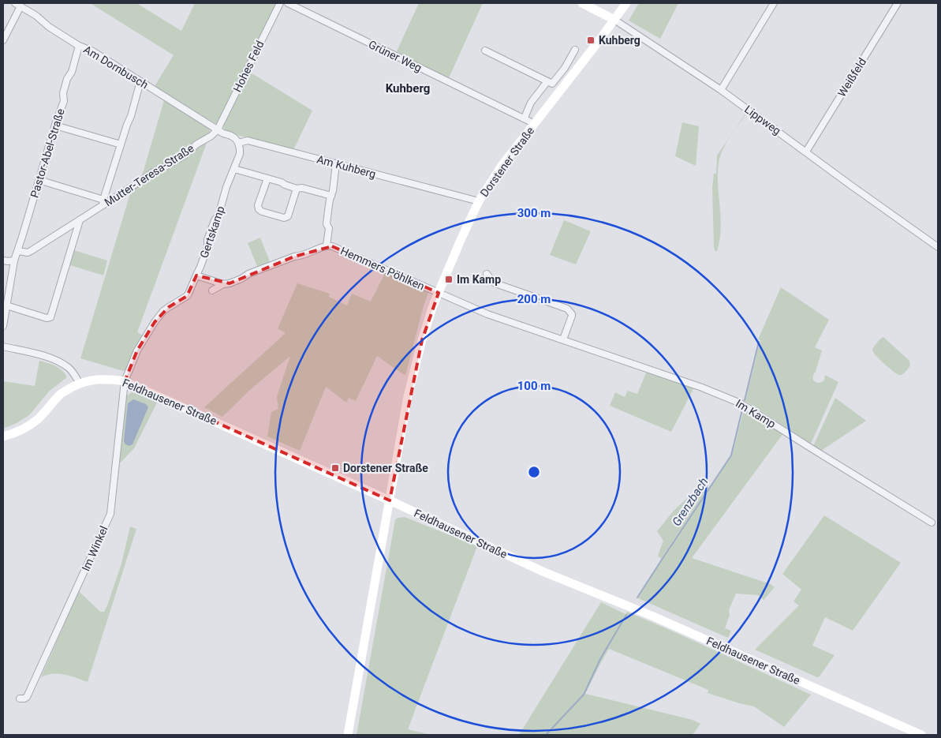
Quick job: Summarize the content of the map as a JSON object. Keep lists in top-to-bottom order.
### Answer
{
  "streets": {
    "main road": ["Lippweg", "Dorstener Straße", "Feldhausener Straße"],
    "street": [
      "Grüner Weg",
      "Hohes Feld",
      "Am Dornbusch",
      "Weißfeld",
      "Pastor-Abel-Straße",
      "Am Kuhberg",
      "Mutter-Teresa-Straße",
      "Gertskamp",
      "Hemmers Pöhlken",
      "Im Kamp",
      "Im Winkel"
    ]
  },
  "crossings": [
    ["Grüner Weg", "Dorstener Straße"],
    ["Hohes Feld", "Am Dornbusch"],
    ["Hohes Feld", "Mutter-Teresa-Straße"],
    ["Am Dornbusch", "Pastor-Abel-Straße"],
    ["Am Dornbusch", "Mutter-Teresa-Straße"],
    ["Weißfeld", "Lippweg"],
    ["Lippweg", "Dorstener Straße"],
    ["Pastor-Abel-Straße", "Mutter-Teresa-Straße"],
    ["Dorstener Straße", "Am Kuhberg"],
    ["Dorstener Straße", "Hemmers Pöhlken"],
    ["Dorstener Straße", "Feldhausener Straße"],
    ["Dorstener Straße", "Im Kamp"],
    ["Am Kuhberg", "Gertskamp"],
    ["Am Kuhberg", "Hemmers Pöhlken"],
    ["Hemmers Pöhlken", "Im Kamp"],
    ["Feldhausener Straße", "Im Winkel"]
  ],
  "districts": ["Kuhberg"],
  "water": ["Grenzbach"],
  "places": {
    "transit": ["Kuhberg", "Im Kamp", "Dorstener Straße"]
  },
  "rings": ["300 m", "200 m", "100 m"]
}
